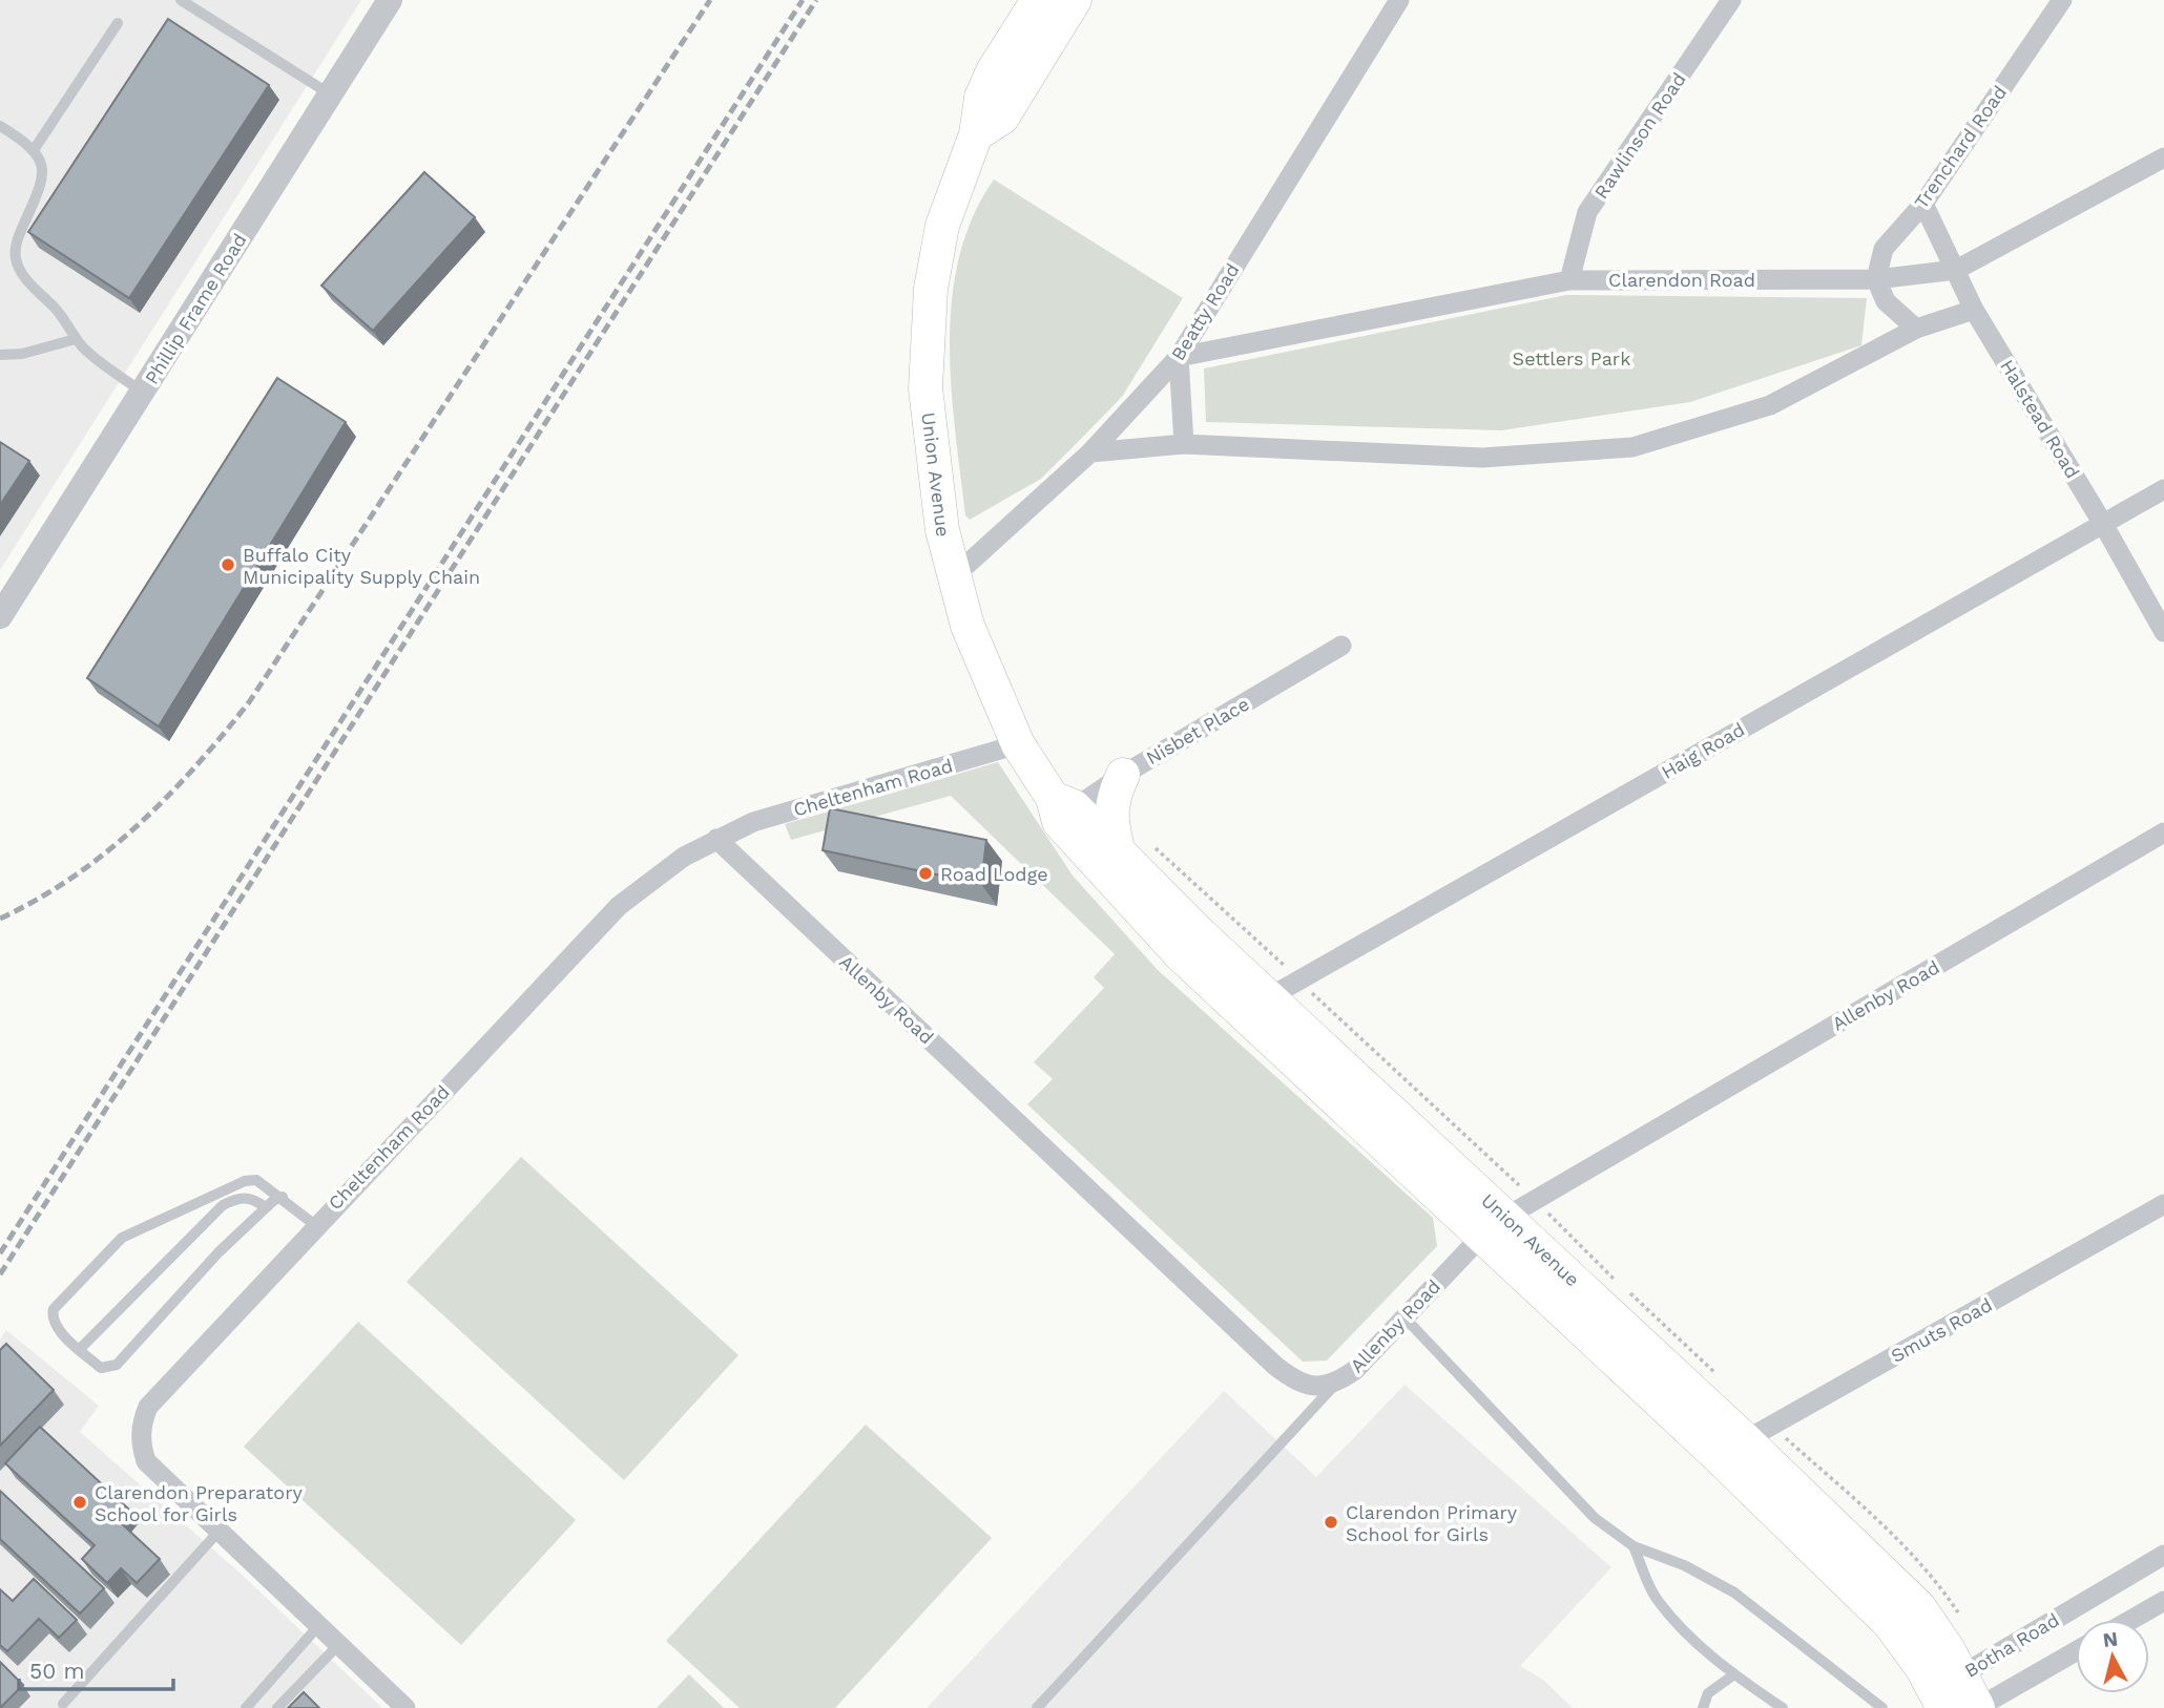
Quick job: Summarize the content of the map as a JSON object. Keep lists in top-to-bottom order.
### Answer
{
  "streets": {
    "main road": ["Union Avenue"],
    "street": [
      "Rawlinson Road",
      "Trenchard Road",
      "Clarendon Road",
      "Phillip Frame Road",
      "Beatty Road",
      "Halstead Road",
      "Nisbet Place",
      "Haig Road",
      "Cheltenham Road",
      "Allenby Road",
      "Smuts Road",
      "Botha Road"
    ]
  },
  "crossings": [
    ["Rawlinson Road", "Clarendon Road"],
    ["Trenchard Road", "Clarendon Road"],
    ["Trenchard Road", "Halstead Road"],
    ["Clarendon Road", "Beatty Road"],
    ["Clarendon Road", "Halstead Road"],
    ["Beatty Road", "Union Avenue"],
    ["Halstead Road", "Haig Road"],
    ["Union Avenue", "Nisbet Place"],
    ["Union Avenue", "Haig Road"],
    ["Union Avenue", "Cheltenham Road"],
    ["Union Avenue", "Allenby Road"],
    ["Union Avenue", "Smuts Road"],
    ["Union Avenue", "Botha Road"],
    ["Cheltenham Road", "Allenby Road"]
  ],
  "parks": ["Settlers Park"],
  "places": [
    "Buffalo City Municipality Supply Chain",
    "Road Lodge",
    "Clarendon Preparatory School for Girls",
    "Clarendon Primary School for Girls"
  ],
  "scale_bar": "50 m",
  "north": "top"
}
